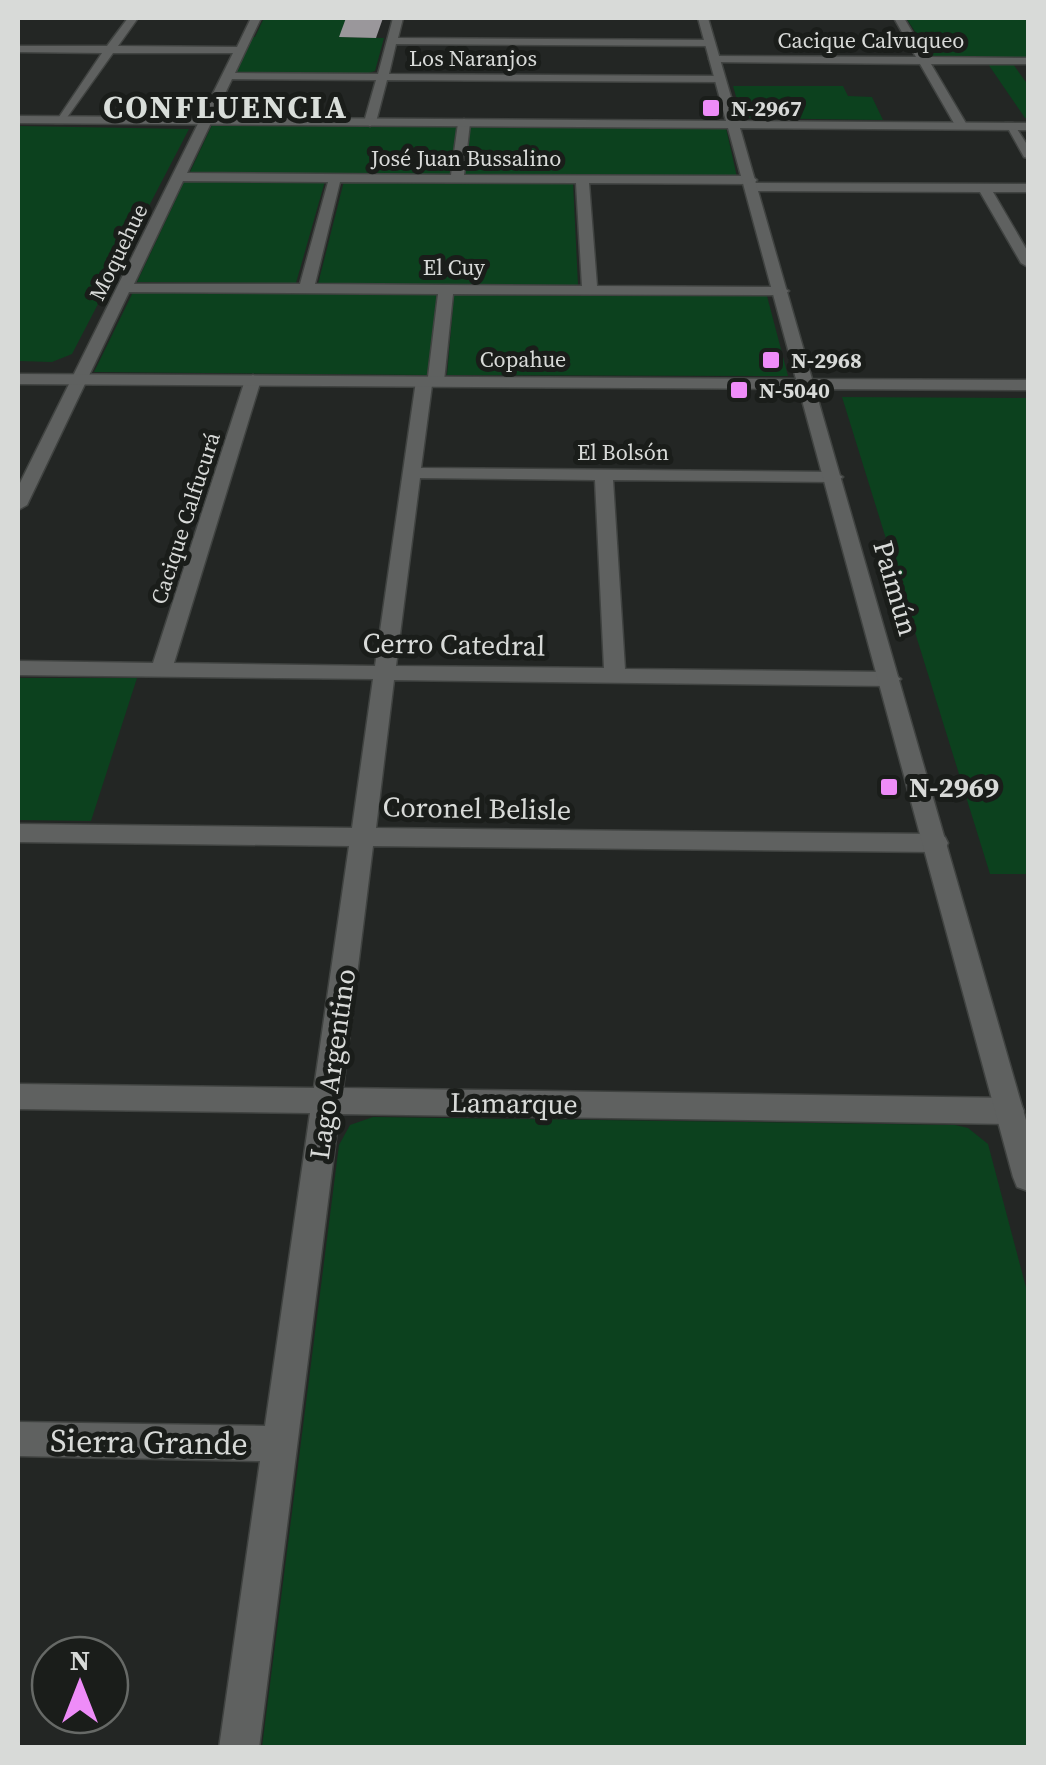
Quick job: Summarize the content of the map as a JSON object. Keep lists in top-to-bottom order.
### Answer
{
  "streets": {
    "street": [
      "Cacique Calvuqueo",
      "Los Naranjos",
      "José Juan Bussalino",
      "Moquehue",
      "El Cuy",
      "Copahue",
      "El Bolsón",
      "Cacique Calfucurá",
      "Paimún",
      "Cerro Catedral",
      "Coronel Belisle",
      "Lago Argentino",
      "Lamarque",
      "Sierra Grande"
    ]
  },
  "crossings": [
    ["Cacique Calvuqueo", "Paimún"],
    ["Los Naranjos", "Moquehue"],
    ["Los Naranjos", "Paimún"],
    ["José Juan Bussalino", "Moquehue"],
    ["José Juan Bussalino", "Paimún"],
    ["Moquehue", "El Cuy"],
    ["Moquehue", "Copahue"],
    ["El Cuy", "Paimún"],
    ["El Cuy", "Lago Argentino"],
    ["Copahue", "Cacique Calfucurá"],
    ["Copahue", "Paimún"],
    ["Copahue", "Lago Argentino"],
    ["El Bolsón", "Paimún"],
    ["El Bolsón", "Lago Argentino"],
    ["Cacique Calfucurá", "Cerro Catedral"],
    ["Paimún", "Cerro Catedral"],
    ["Paimún", "Coronel Belisle"],
    ["Paimún", "Lamarque"],
    ["Cerro Catedral", "Lago Argentino"],
    ["Coronel Belisle", "Lago Argentino"],
    ["Lago Argentino", "Lamarque"],
    ["Lago Argentino", "Sierra Grande"]
  ],
  "districts": ["CONFLUENCIA"],
  "places": {
    "transit": [
      "N-2967",
      "N-2968",
      "N-5040",
      "N-2969"
    ]
  },
  "north": "top"
}
